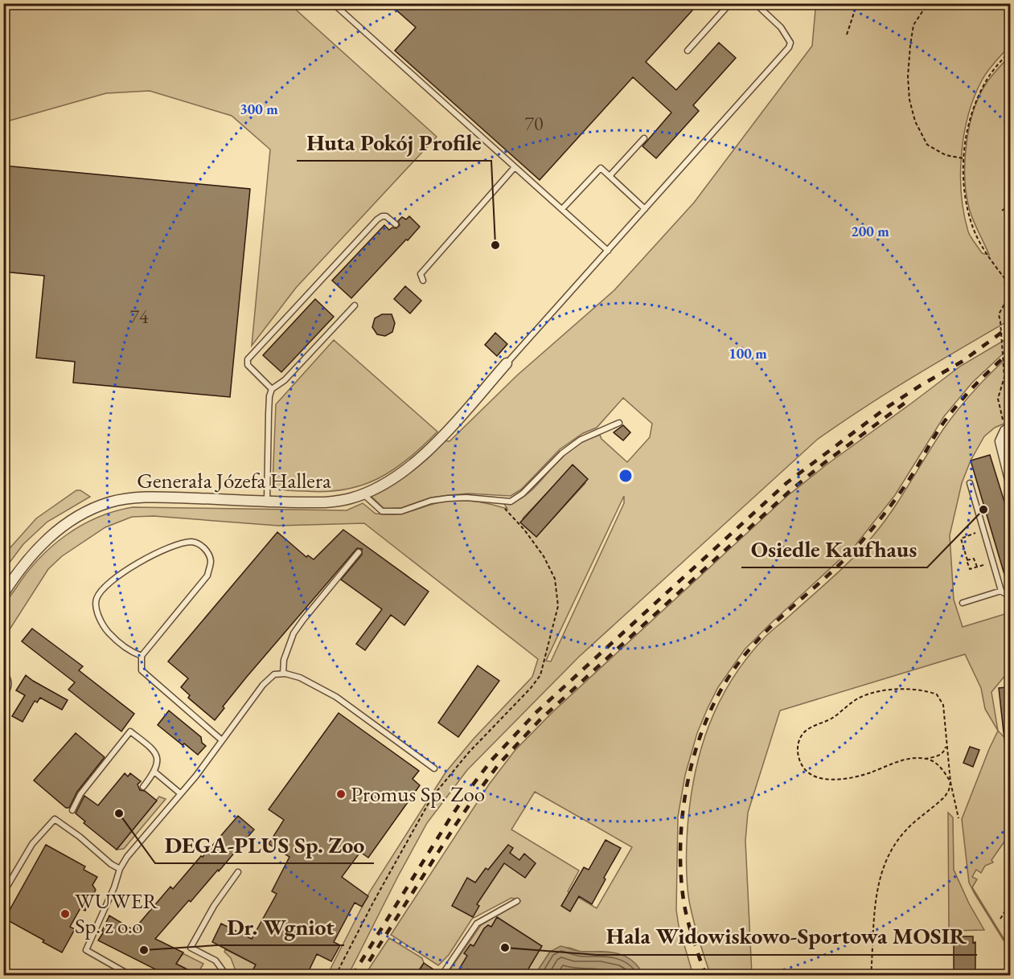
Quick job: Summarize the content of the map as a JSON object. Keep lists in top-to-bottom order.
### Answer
{
  "streets": {
    "street": ["Generała Józefa Hallera"]
  },
  "places": [
    "Huta Pokój Profile",
    "Osiedle Kaufhaus",
    "Promus Sp. Zoo",
    "DEGA-PLUS Sp. Zoo",
    "WUWER Sp. z o.o",
    "Hala Widowiskowo-Sportowa MOSIR",
    "Dr. Wgniot"
  ],
  "house_numbers": ["70", "74"],
  "rings": ["300 m", "200 m", "100 m"]
}
